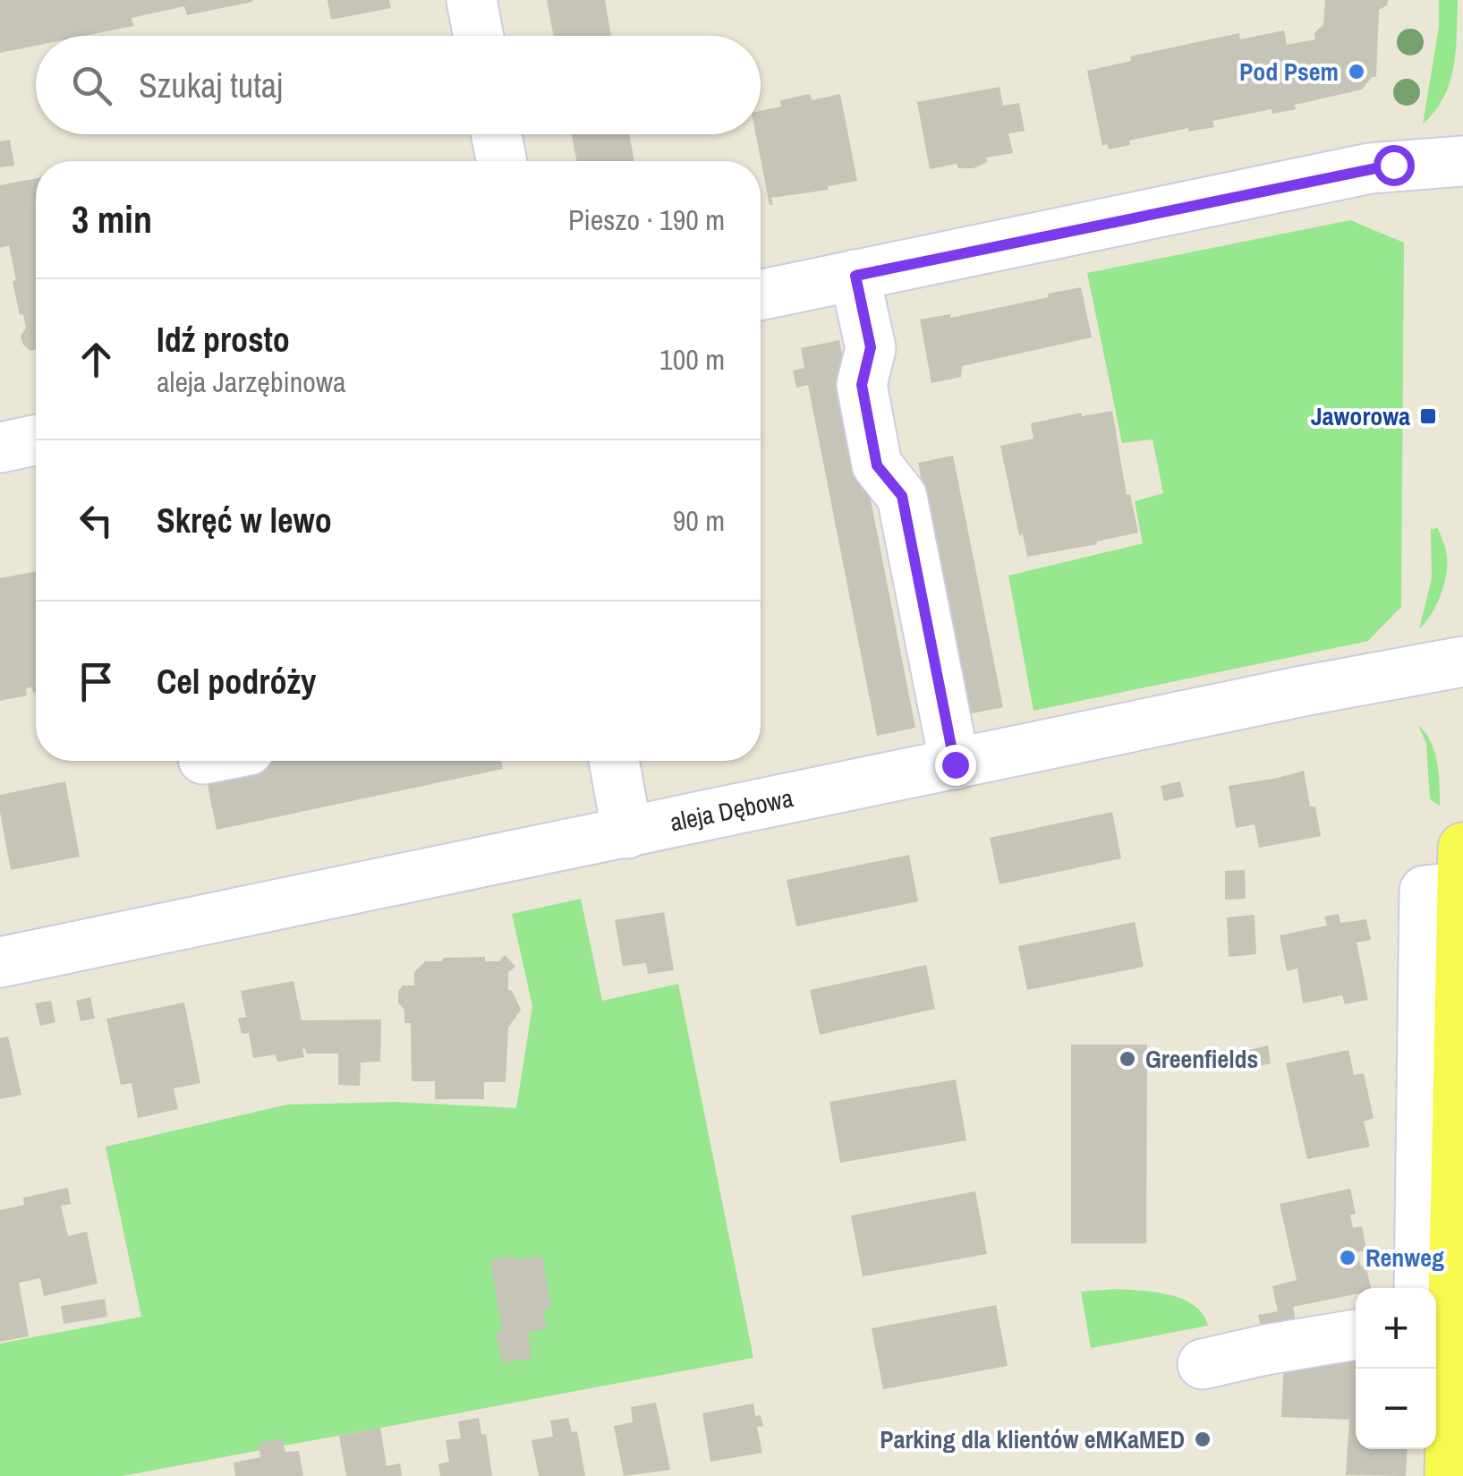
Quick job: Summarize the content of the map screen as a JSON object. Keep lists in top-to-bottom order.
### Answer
{
  "streets": {
    "street": ["aleja Dębowa"]
  },
  "places": {
    "other": [
      "Pod Psem",
      "Greenfields",
      "Renweg",
      "Parking dla klientów eMKaMED"
    ],
    "transit": ["Jaworowa"]
  },
  "page": {
    "search": "Szukaj tutaj",
    "heading": ["3 min", "Pieszo · 190 m"],
    "list": [
      ["Idź prosto", "aleja Jarzębinowa", "100 m"],
      ["Skręć w lewo", "90 m"],
      "Cel podróży"
    ],
    "map_buttons": ["+", "−"]
  }
}
